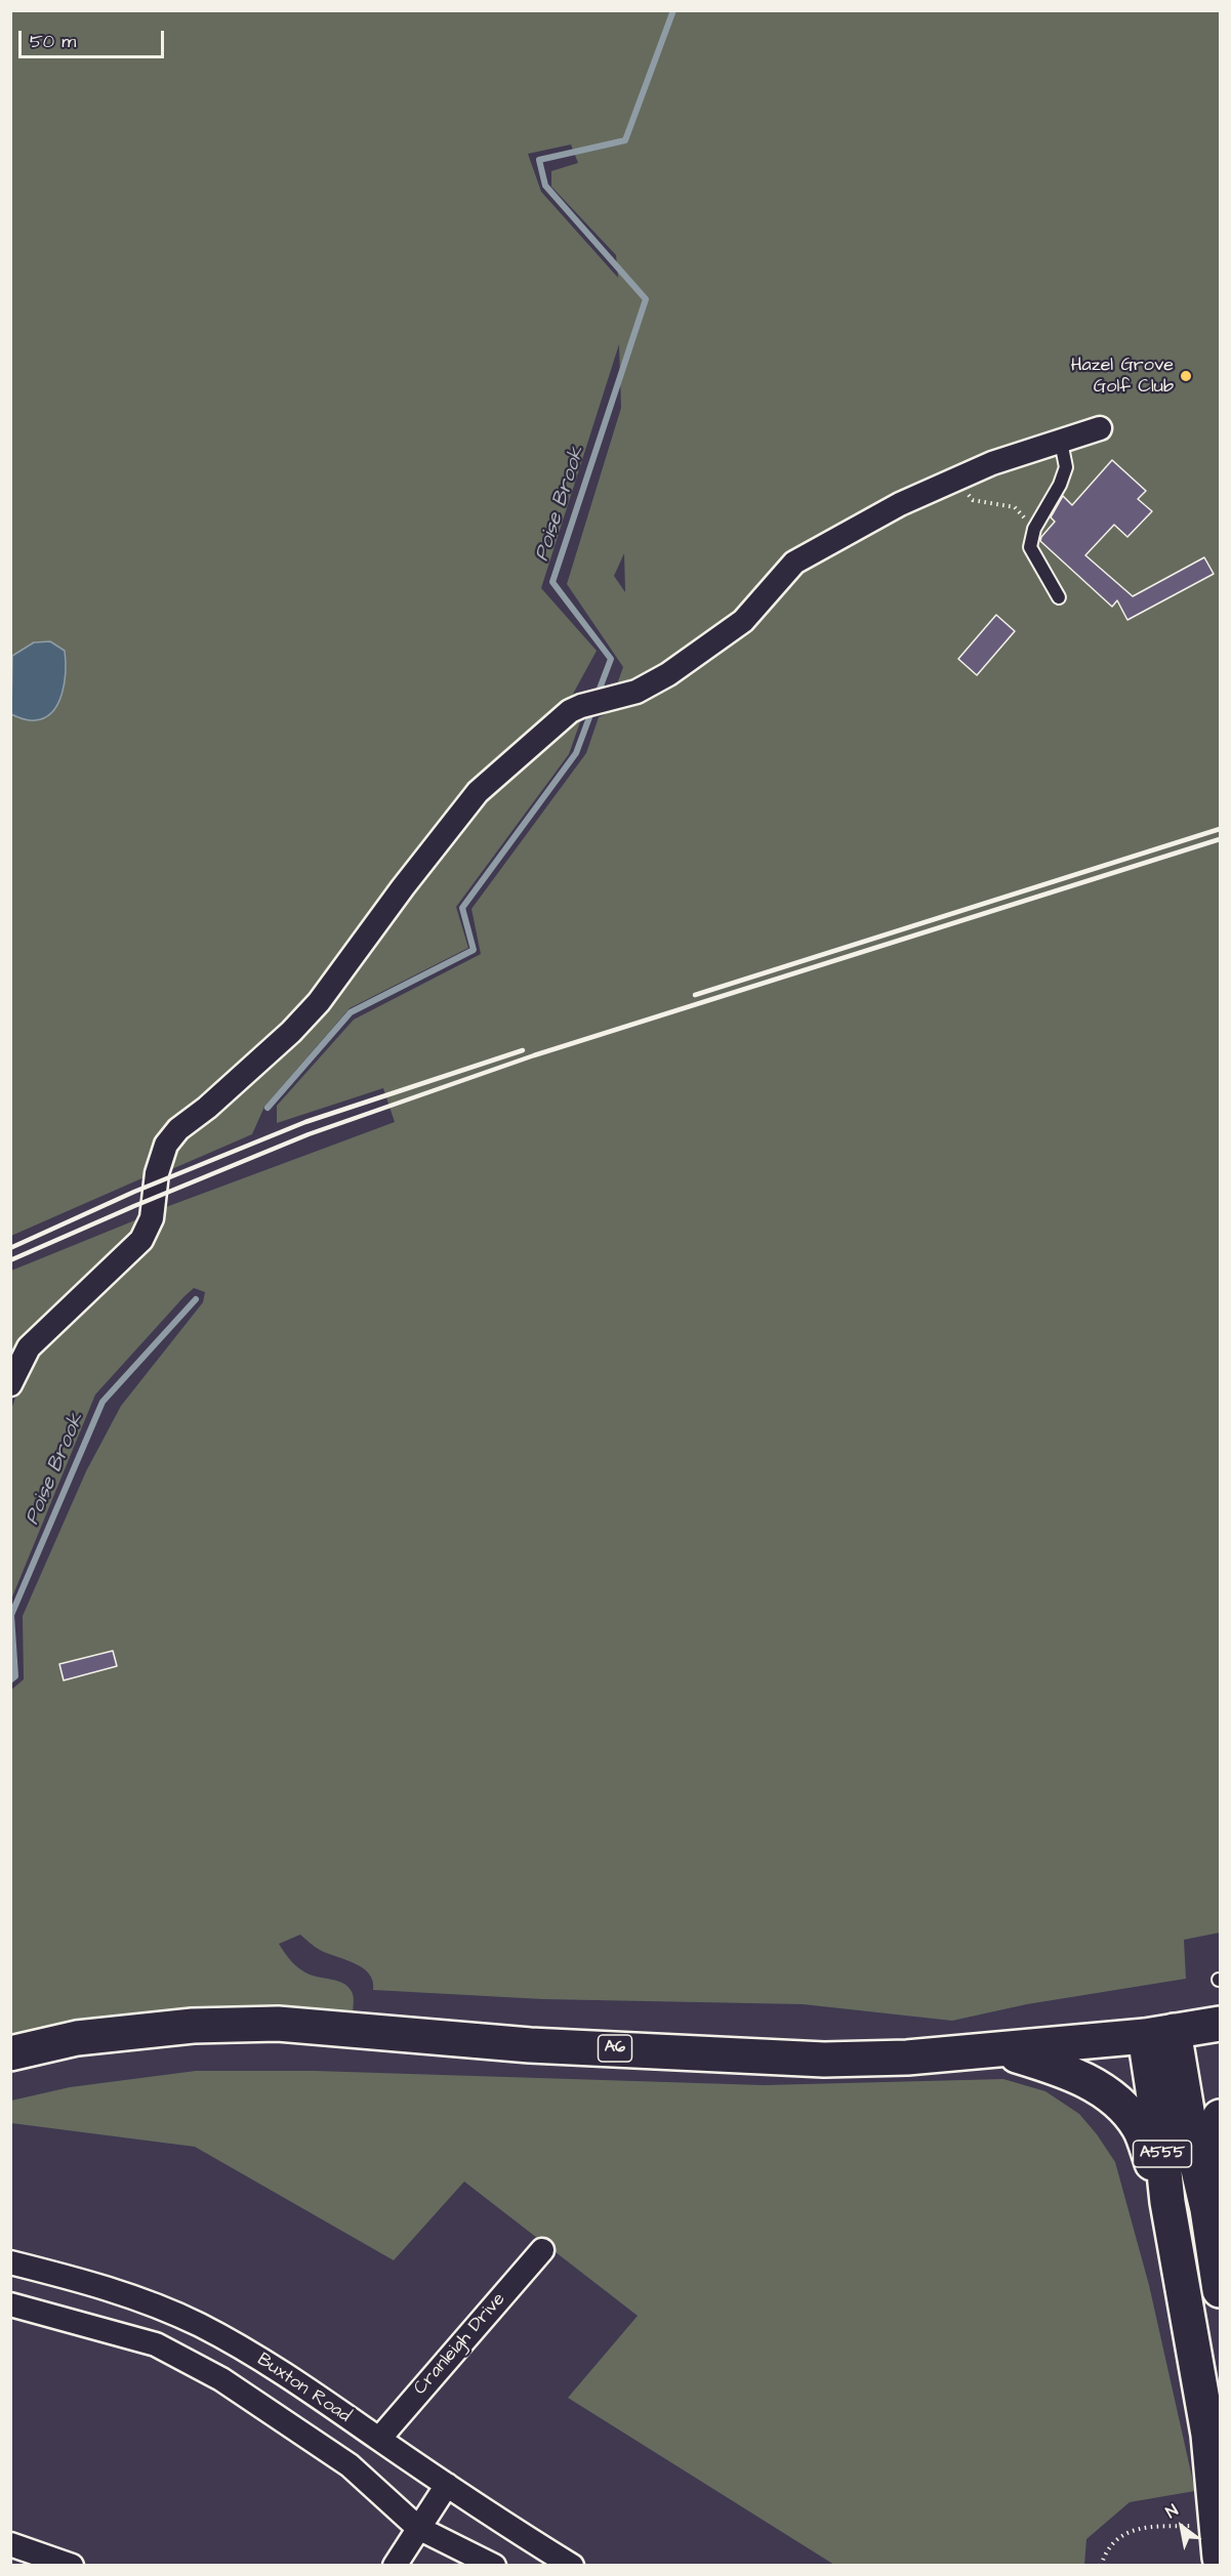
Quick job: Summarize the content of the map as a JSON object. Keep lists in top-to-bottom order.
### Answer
{
  "streets": {
    "highway": ["A6", "A555"],
    "street": ["Cranleigh Drive", "Buxton Road"]
  },
  "crossings": [
    ["A6", "A555"],
    ["Cranleigh Drive", "Buxton Road"]
  ],
  "water": ["Poise Brook"],
  "places": ["Hazel Grove Golf Club"],
  "scale_bar": "50 m",
  "north": "top left"
}
